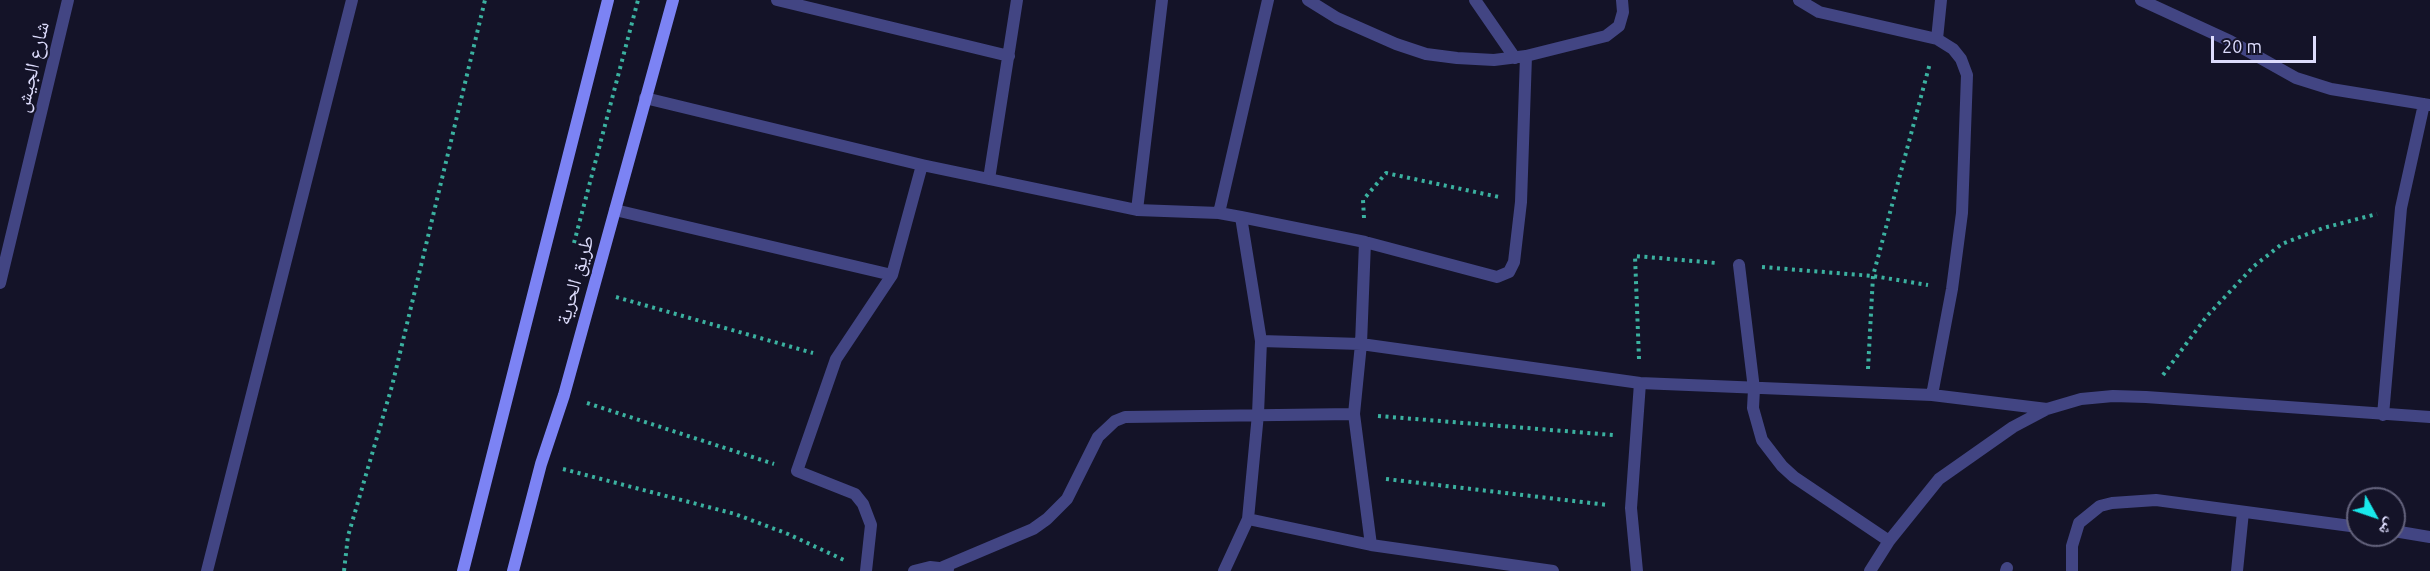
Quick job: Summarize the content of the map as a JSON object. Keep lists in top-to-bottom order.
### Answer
{
  "streets": {
    "main road": ["طريق الحرية"],
    "street": ["شارع الجيش"]
  },
  "scale_bar": "20 m",
  "north": "bottom right"
}
